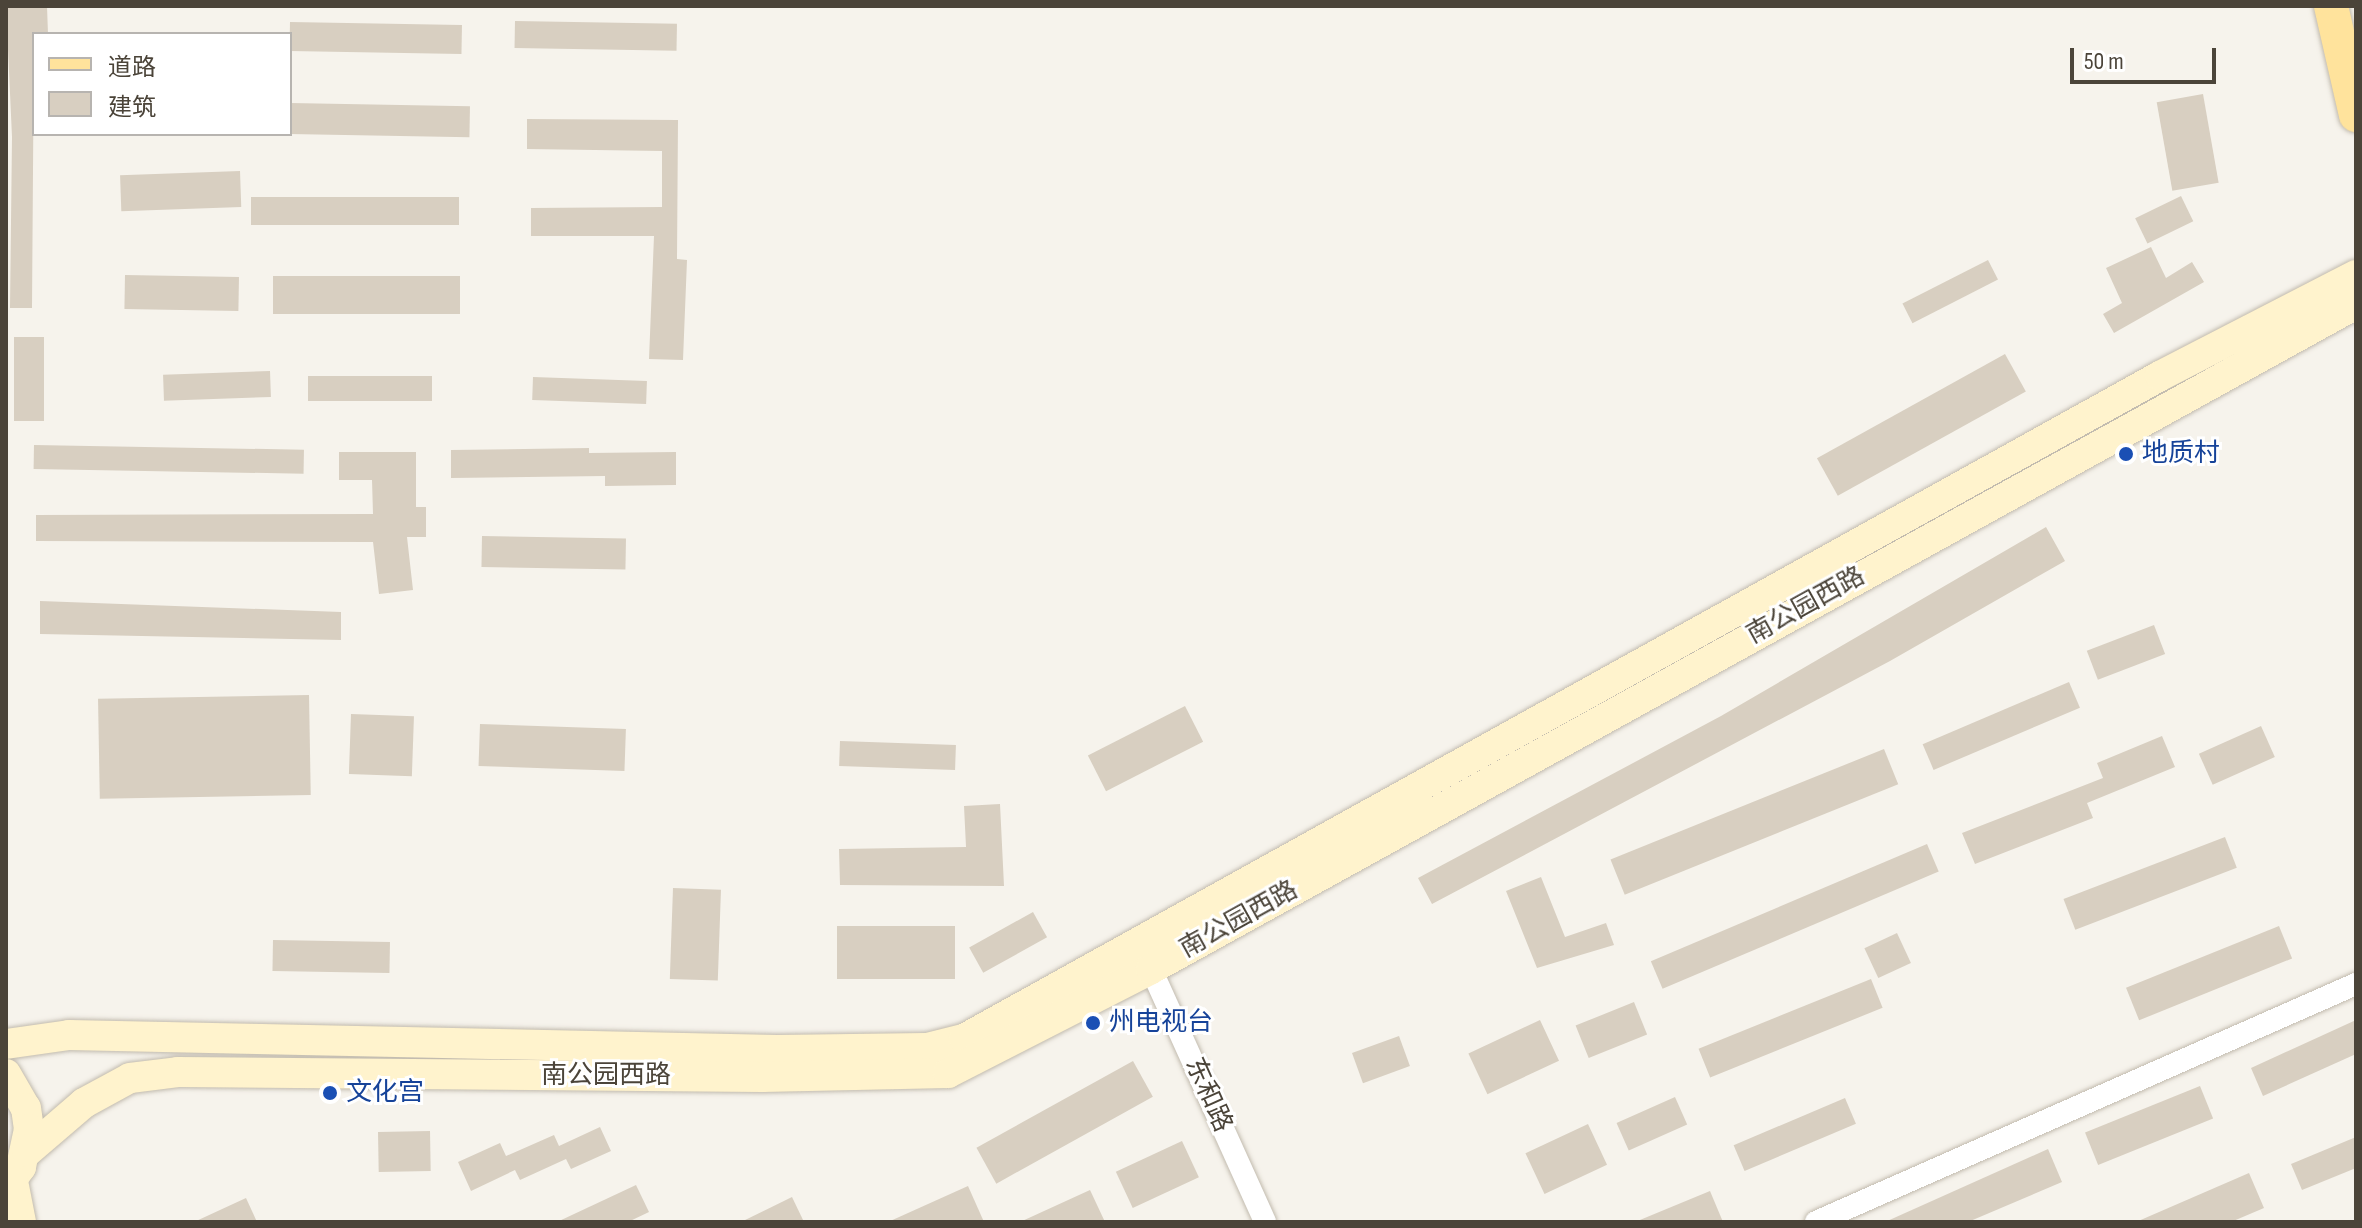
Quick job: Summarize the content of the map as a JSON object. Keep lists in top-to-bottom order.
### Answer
{
  "streets": {
    "main road": ["南公园西路"],
    "street": ["东和路"]
  },
  "crossings": [
    ["南公园西路", "东和路"]
  ],
  "places": ["地质村", "州电视台", "文化宫"],
  "legend": ["道路", "建筑"],
  "scale_bar": "50 m"
}
